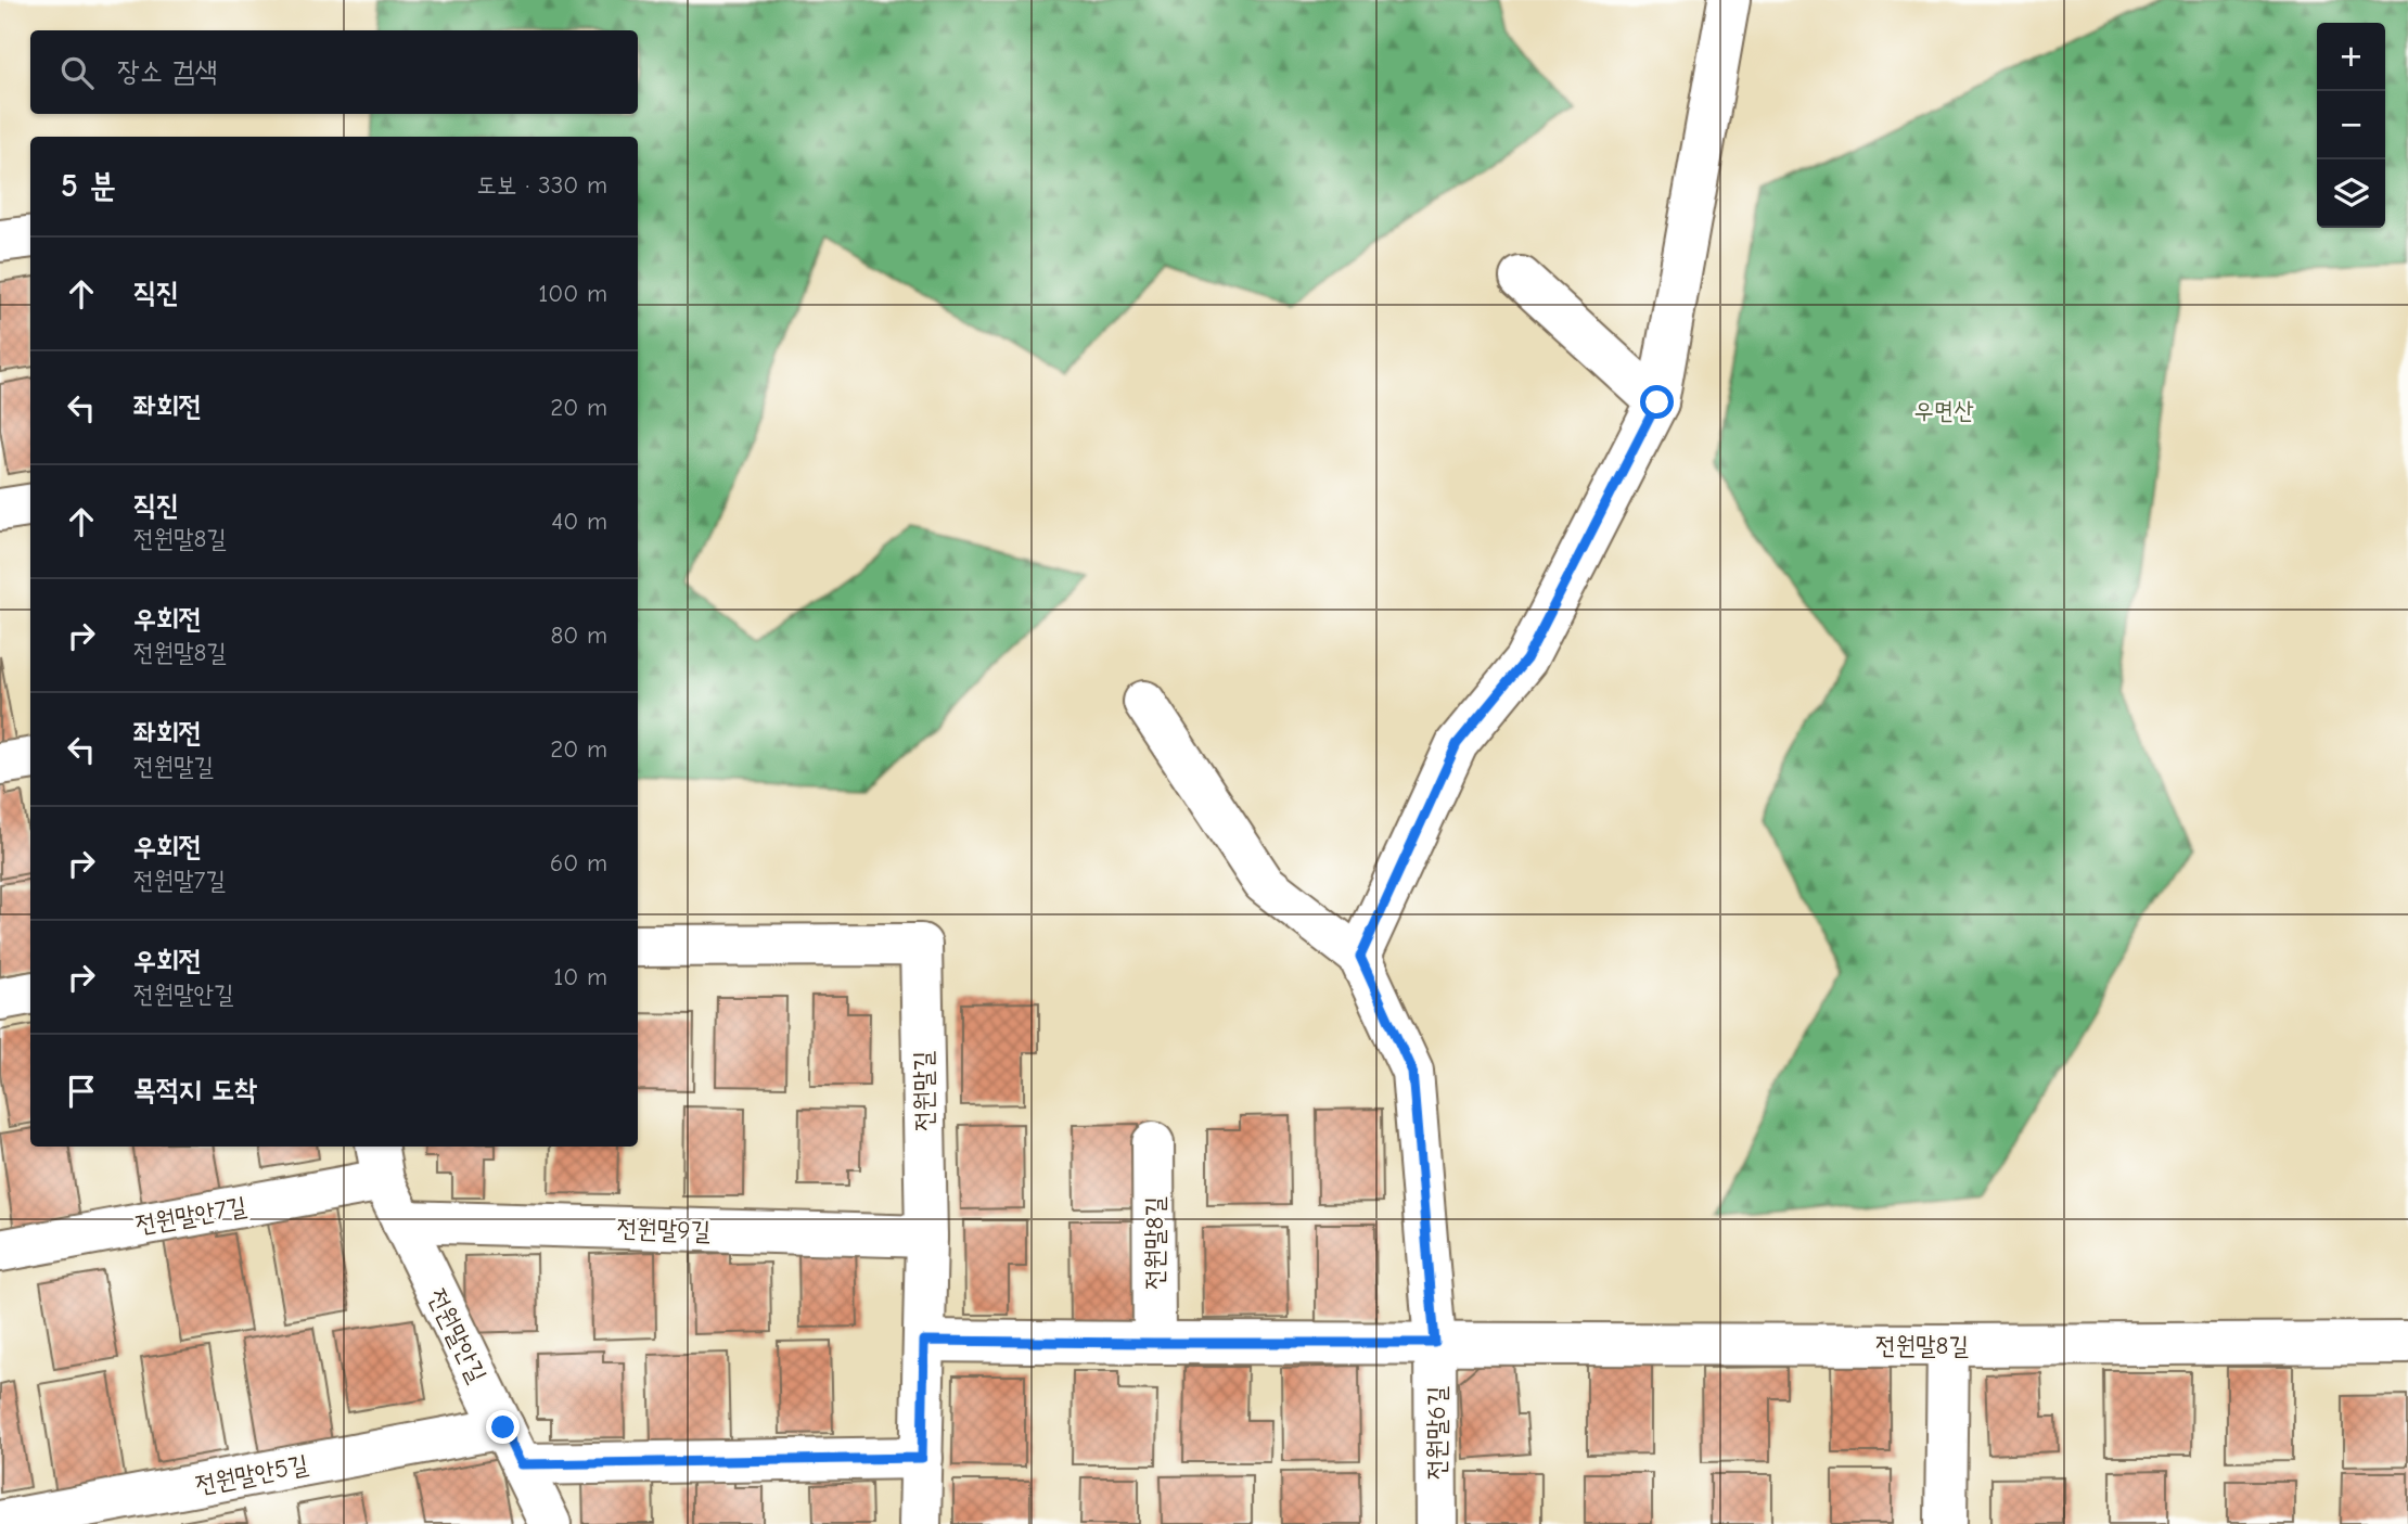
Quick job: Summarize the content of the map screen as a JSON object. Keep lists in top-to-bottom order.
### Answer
{
  "streets": {
    "street": [
      "전원말길",
      "전원말안7길",
      "전원말9길",
      "전원말8길",
      "전원말안길",
      "전원말6길",
      "전원말안5길"
    ]
  },
  "crossings": [
    ["전원말길", "전원말9길"],
    ["전원말길", "전원말8길"],
    ["전원말안7길", "전원말안길"],
    ["전원말9길", "전원말안길"],
    ["전원말8길", "전원말6길"],
    ["전원말안길", "전원말안5길"]
  ],
  "parks": ["우면산"],
  "page": {
    "map_buttons": ["+", "−"],
    "search": "장소 검색",
    "heading": ["5 분", "도보 · 330 m"],
    "list": [
      ["직진", "100 m"],
      ["좌회전", "20 m"],
      ["직진", "전원말8길", "40 m"],
      ["우회전", "전원말8길", "80 m"],
      ["좌회전", "전원말길", "20 m"],
      ["우회전", "전원말7길", "60 m"],
      ["우회전", "전원말안길", "10 m"],
      "목적지 도착"
    ]
  }
}
